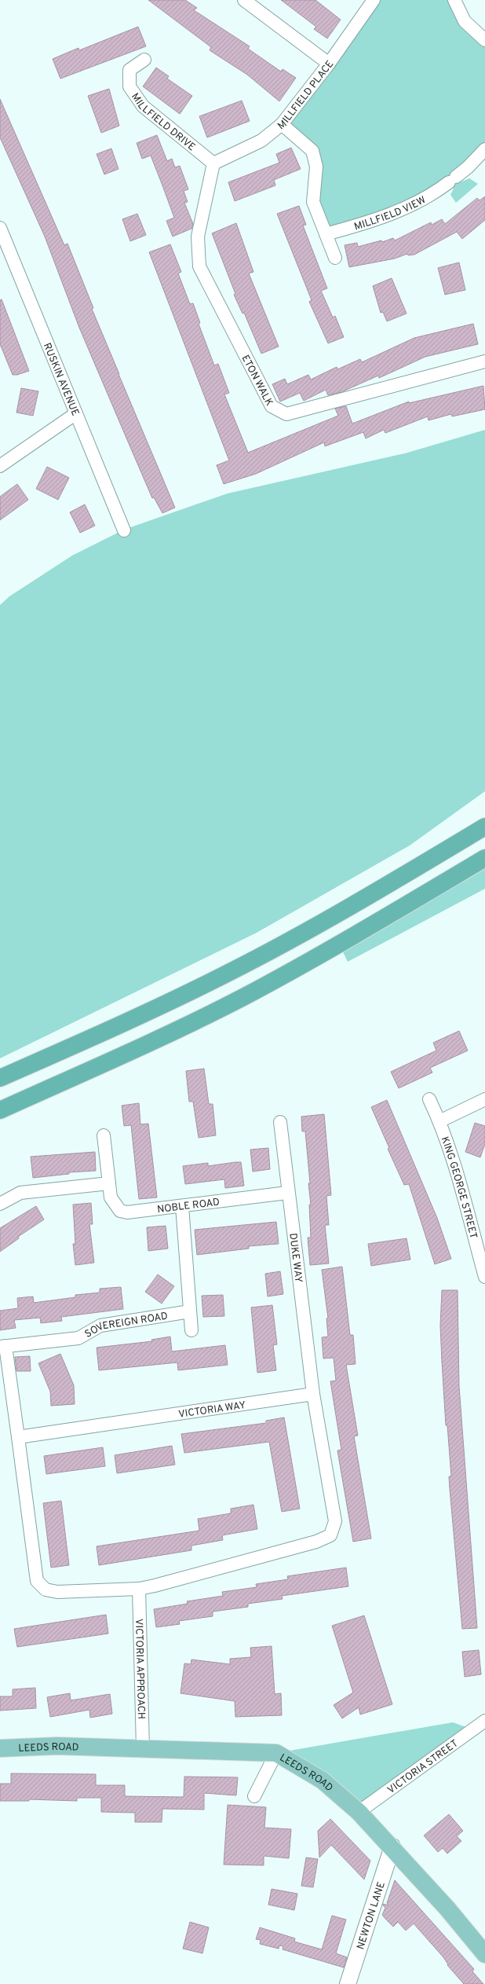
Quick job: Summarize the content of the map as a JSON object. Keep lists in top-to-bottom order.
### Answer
{
  "streets": {
    "main road": ["LEEDS ROAD"],
    "street": [
      "MILLFIELD PLACE",
      "MILLFIELD DRIVE",
      "MILLFIELD VIEW",
      "RUSKIN AVENUE",
      "ETON WALK",
      "KING GEORGE STREET",
      "NOBLE ROAD",
      "DUKE WAY",
      "SOVEREIGN ROAD",
      "VICTORIA WAY",
      "VICTORIA APPROACH",
      "VICTORIA STREET",
      "NEWTON LANE"
    ]
  },
  "crossings": [
    ["MILLFIELD PLACE", "MILLFIELD DRIVE"],
    ["MILLFIELD PLACE", "ETON WALK"],
    ["MILLFIELD DRIVE", "ETON WALK"],
    ["NOBLE ROAD", "DUKE WAY"],
    ["DUKE WAY", "VICTORIA WAY"],
    ["SOVEREIGN ROAD", "VICTORIA WAY"],
    ["VICTORIA APPROACH", "LEEDS ROAD"],
    ["LEEDS ROAD", "VICTORIA STREET"],
    ["LEEDS ROAD", "NEWTON LANE"]
  ]
}
